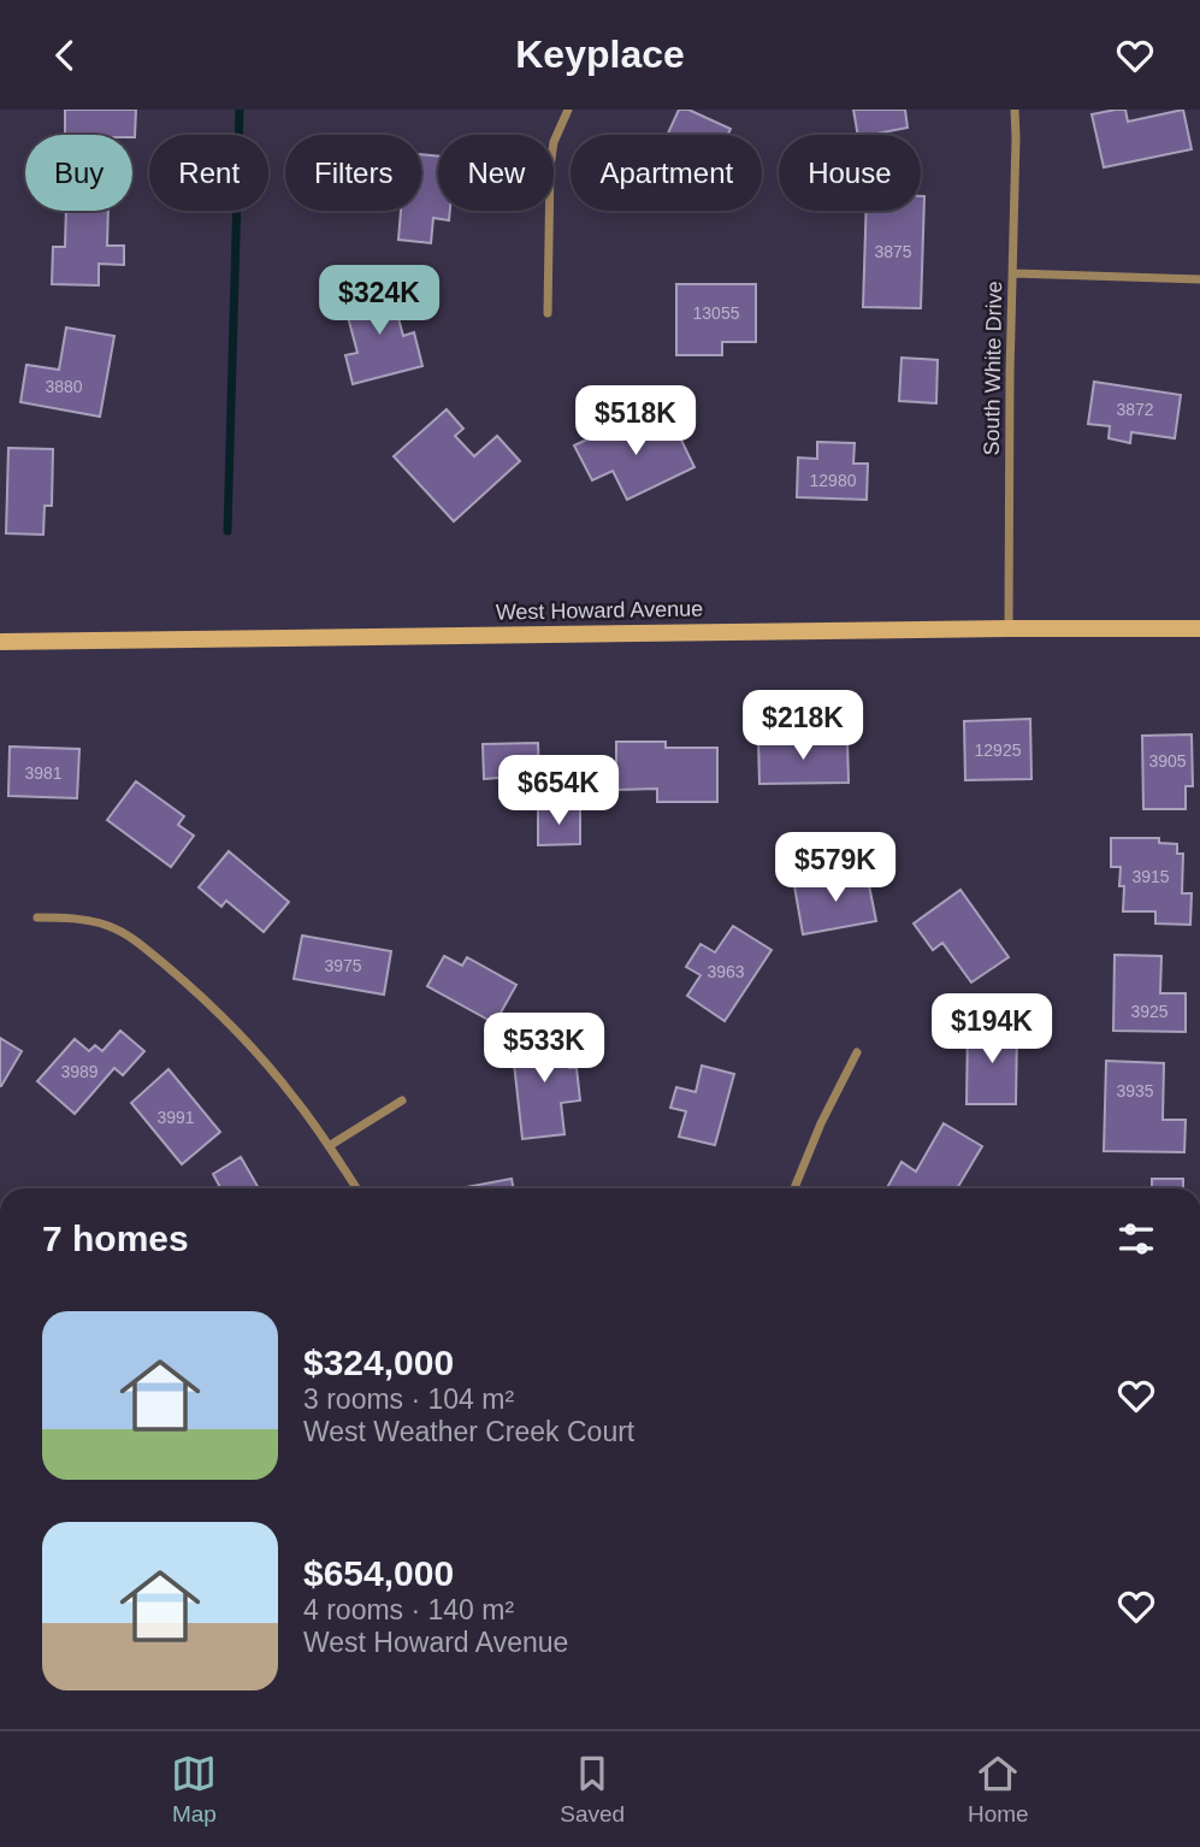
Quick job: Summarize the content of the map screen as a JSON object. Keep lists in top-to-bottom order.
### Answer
{
  "streets": {
    "street": ["South White Drive", "West Howard Avenue"]
  },
  "crossings": [
    ["South White Drive", "West Howard Avenue"]
  ],
  "house_numbers": [
    "3875",
    "13055",
    "3880",
    "3872",
    "12980",
    "12925",
    "3905",
    "3981",
    "3915",
    "3975",
    "3963",
    "3925",
    "3989",
    "3935",
    "3991"
  ],
  "page": {
    "header": "Keyplace",
    "chip": [
      "Buy",
      "Rent",
      "Filters",
      "New",
      "Apartment",
      "House"
    ],
    "price": [
      "$324K",
      "$518K",
      "$218K",
      "$654K",
      "$579K",
      "$194K",
      "$533K"
    ],
    "heading": "7 homes",
    "list": [
      {
        "name": "$324,000",
        "note": "3 rooms · 104 m² · West Weather Creek Court"
      },
      {
        "name": "$654,000",
        "note": "4 rooms · 140 m² · West Howard Avenue"
      }
    ],
    "tabs": ["Map", "Saved", "Home"]
  }
}
